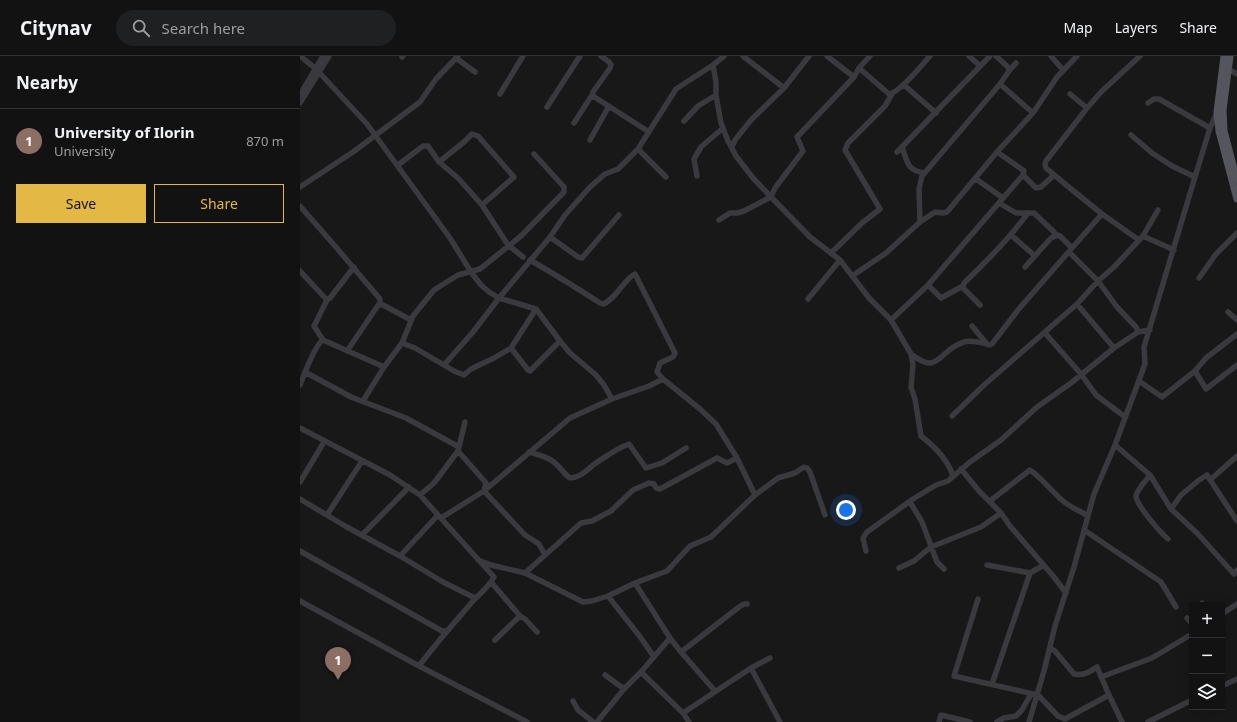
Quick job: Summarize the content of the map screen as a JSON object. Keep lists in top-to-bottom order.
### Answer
{
  "page": {
    "header": "Citynav",
    "search": "Search here",
    "nav": ["Map", "Layers", "Share"],
    "heading": "Nearby",
    "list": [
      {
        "mark": "1",
        "name": "University of Ilorin",
        "note": "University",
        "value": "870 m"
      }
    ],
    "buttons": ["Save", "Share"],
    "map_buttons": ["+", "−"],
    "pins": "1"
  }
}
